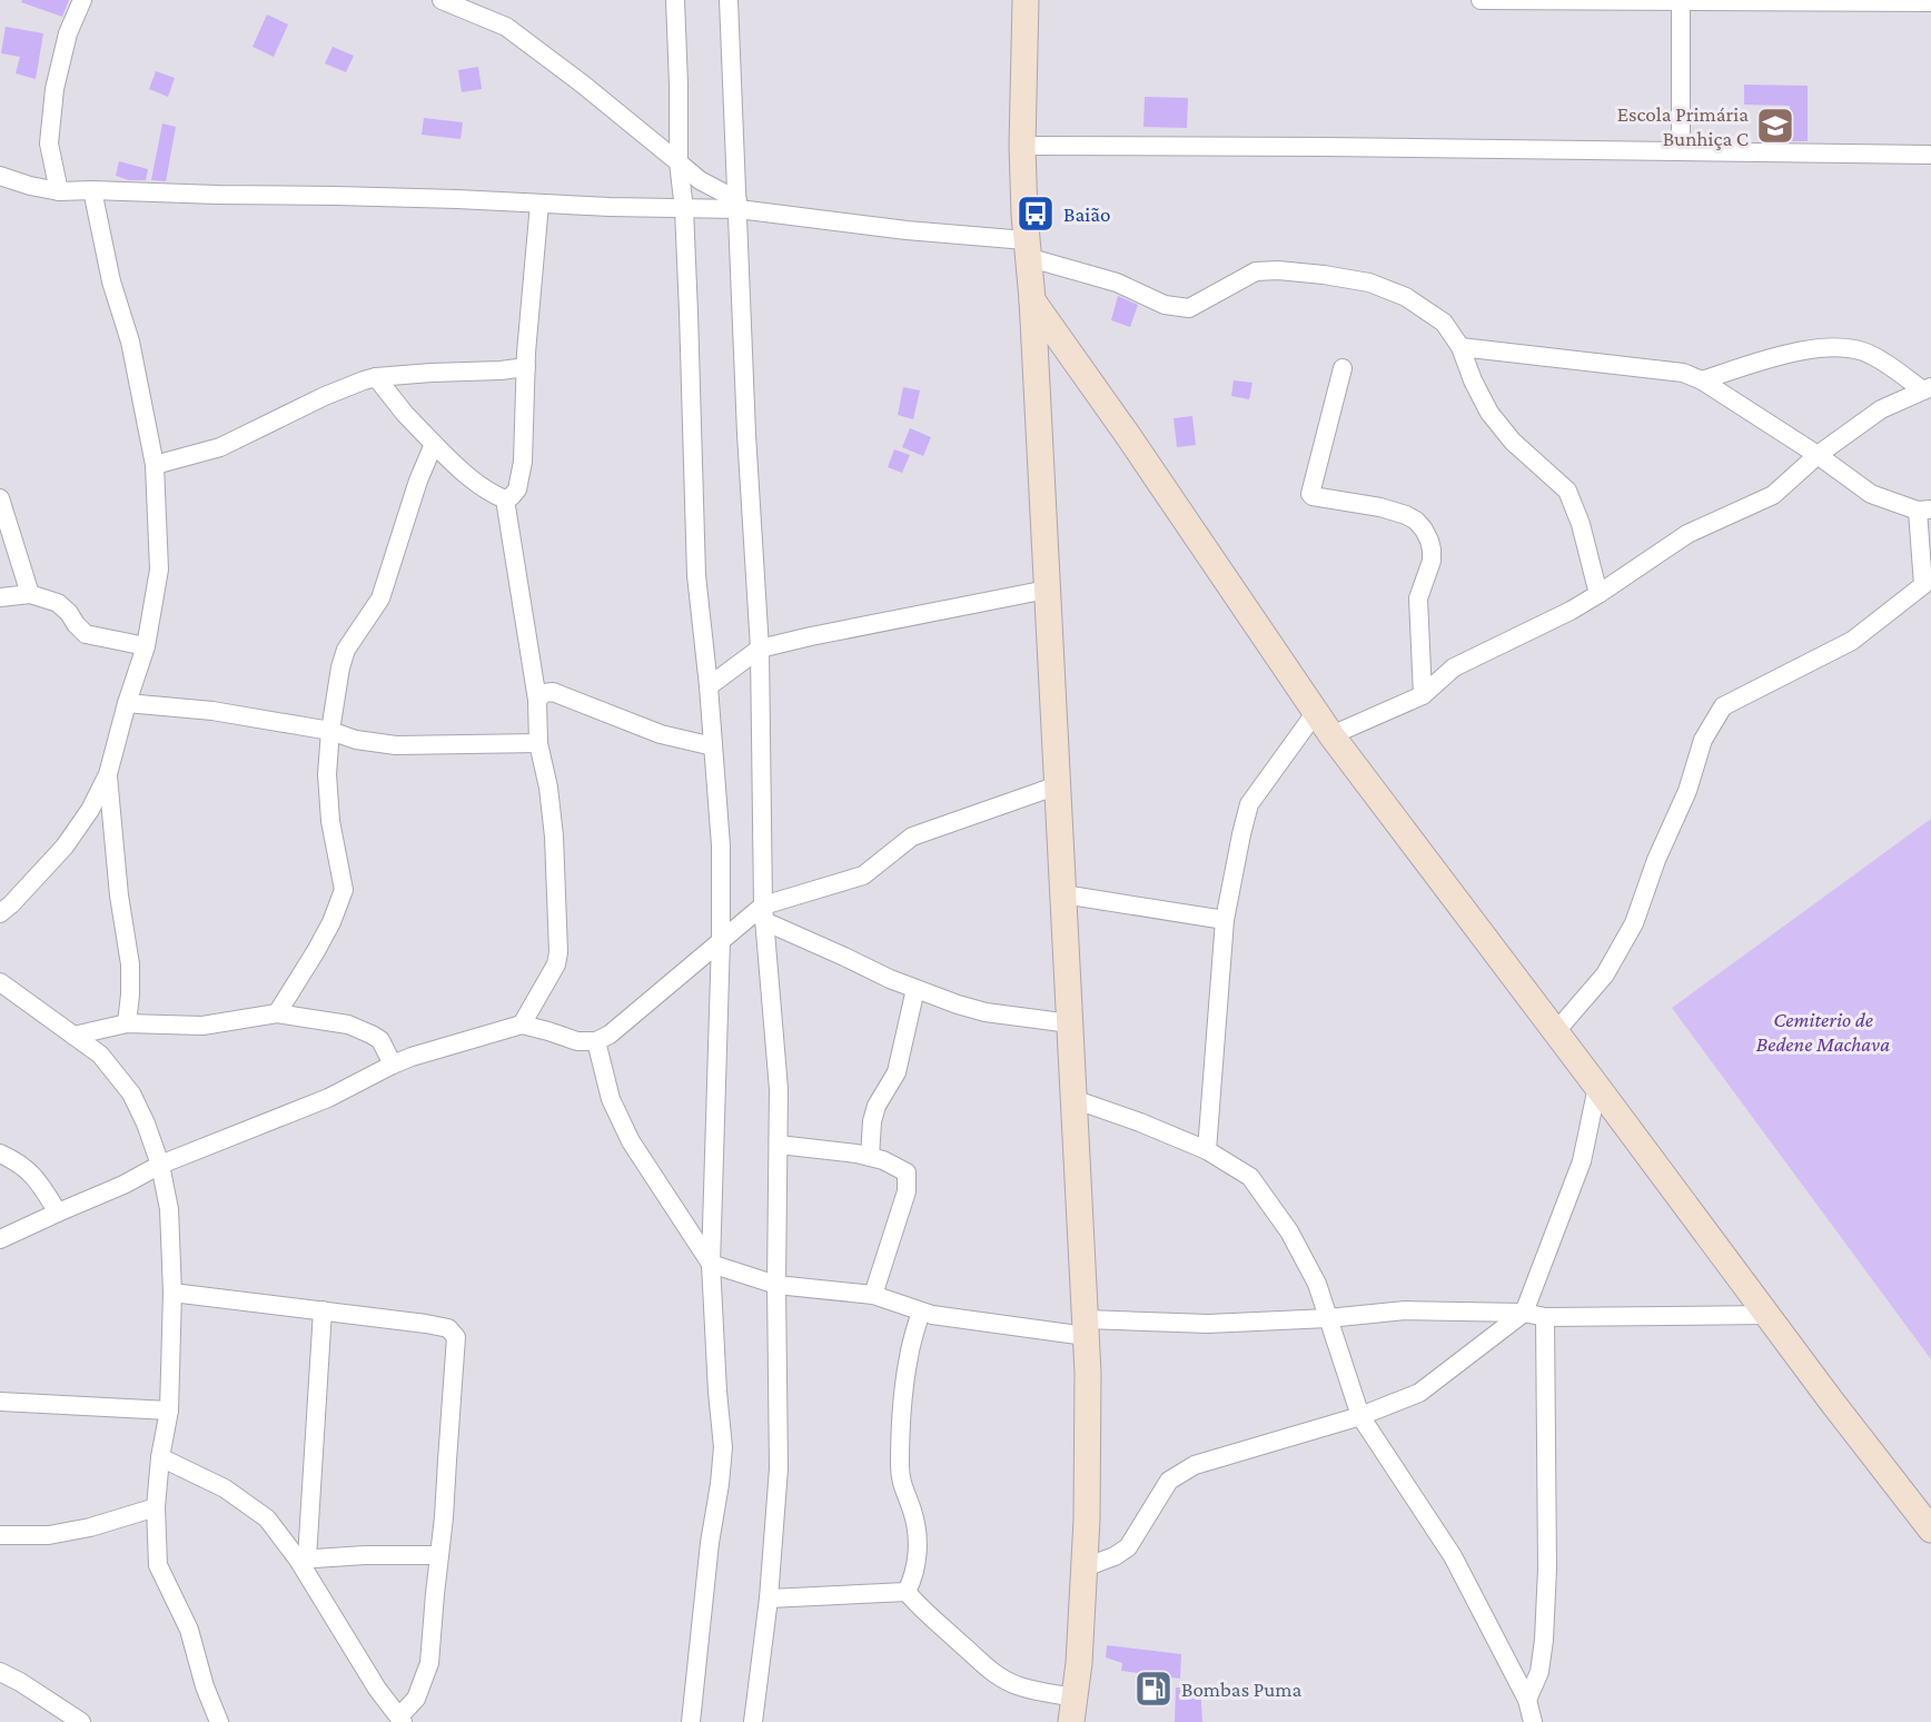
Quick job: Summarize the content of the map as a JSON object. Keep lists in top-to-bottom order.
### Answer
{
  "parks": ["Cemiterio de Bedene Machava"],
  "places": {
    "school or university": ["Escola Primária Bunhiça C"],
    "bus stop": ["Baião"],
    "fuel station": ["Bombas Puma"]
  }
}
